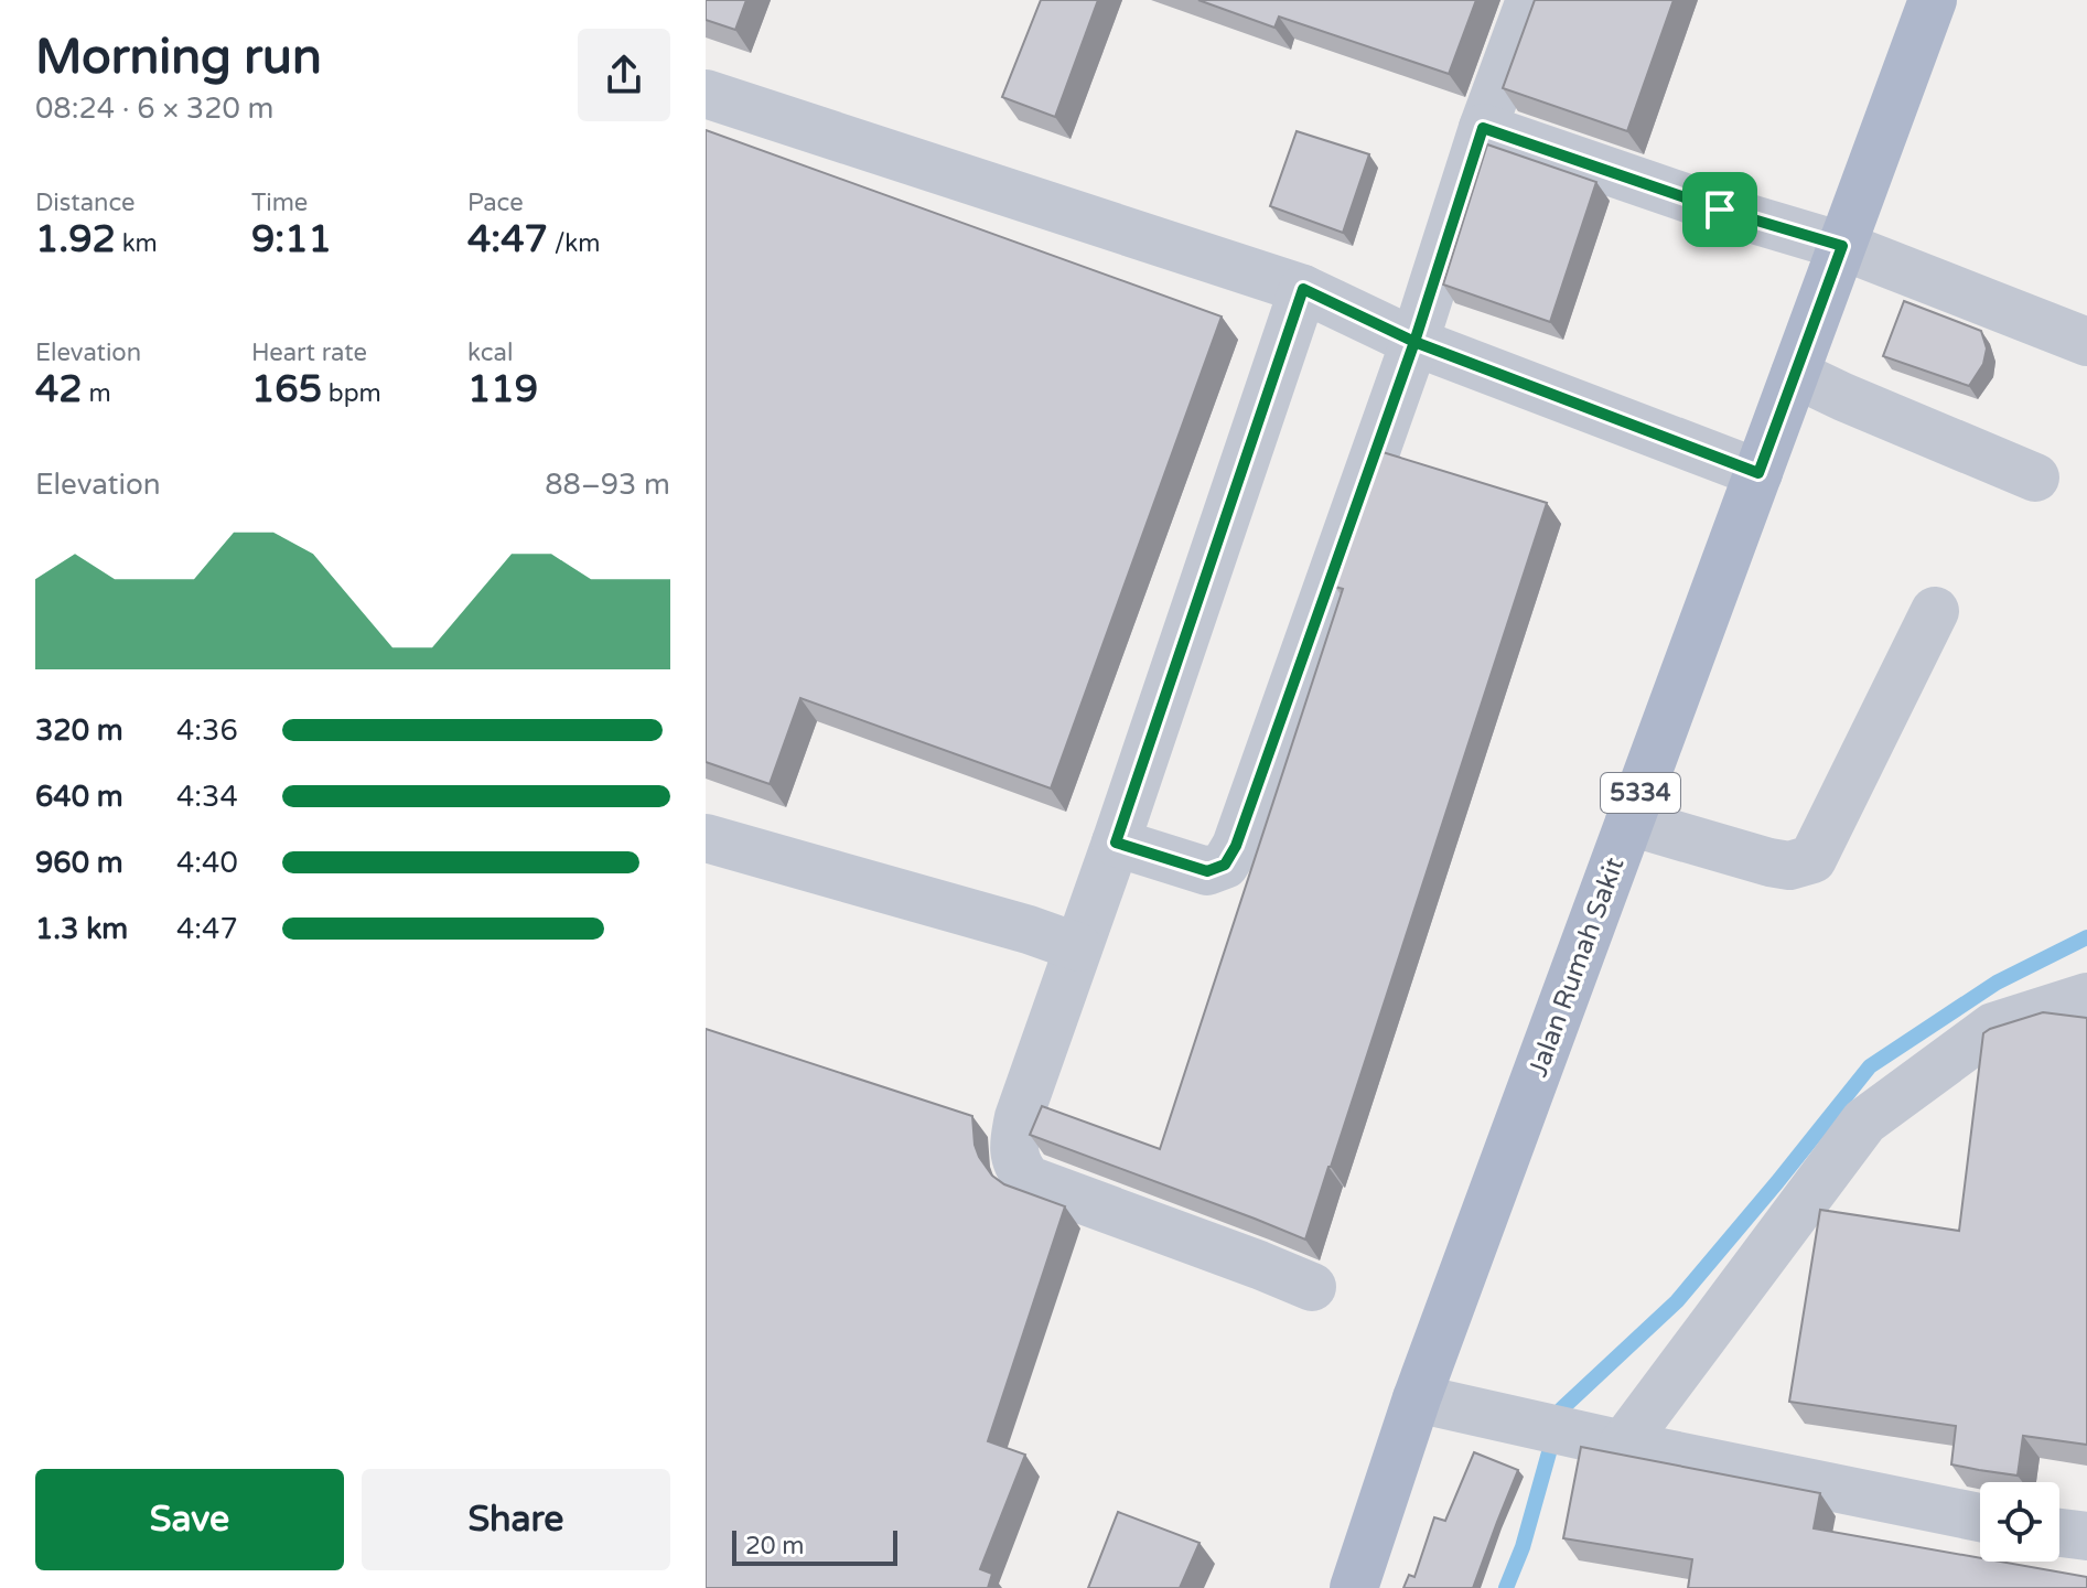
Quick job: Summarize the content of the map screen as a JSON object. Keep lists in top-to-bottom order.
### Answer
{
  "streets": {
    "main road": ["5334", "Jalan Rumah Sakit"]
  },
  "scale_bar": "20 m",
  "page": {
    "heading": ["Morning run", "08:24 · 6 × 320 m"],
    "stats": [
      ["Distance", "1.92 km"],
      ["Time", "9:11"],
      ["Pace", "4:47 /km"],
      ["Elevation", "42 m"],
      ["Heart rate", "165 bpm"],
      ["kcal", "119"]
    ],
    "chart": ["Elevation", "88–93 m"],
    "list": [
      {
        "name": "320 m",
        "note": "4:36"
      },
      {
        "name": "640 m",
        "note": "4:34"
      },
      {
        "name": "960 m",
        "note": "4:40"
      },
      {
        "name": "1.3 km",
        "note": "4:47"
      }
    ],
    "buttons": ["Save", "Share"],
    "scale": "20 m"
  }
}
